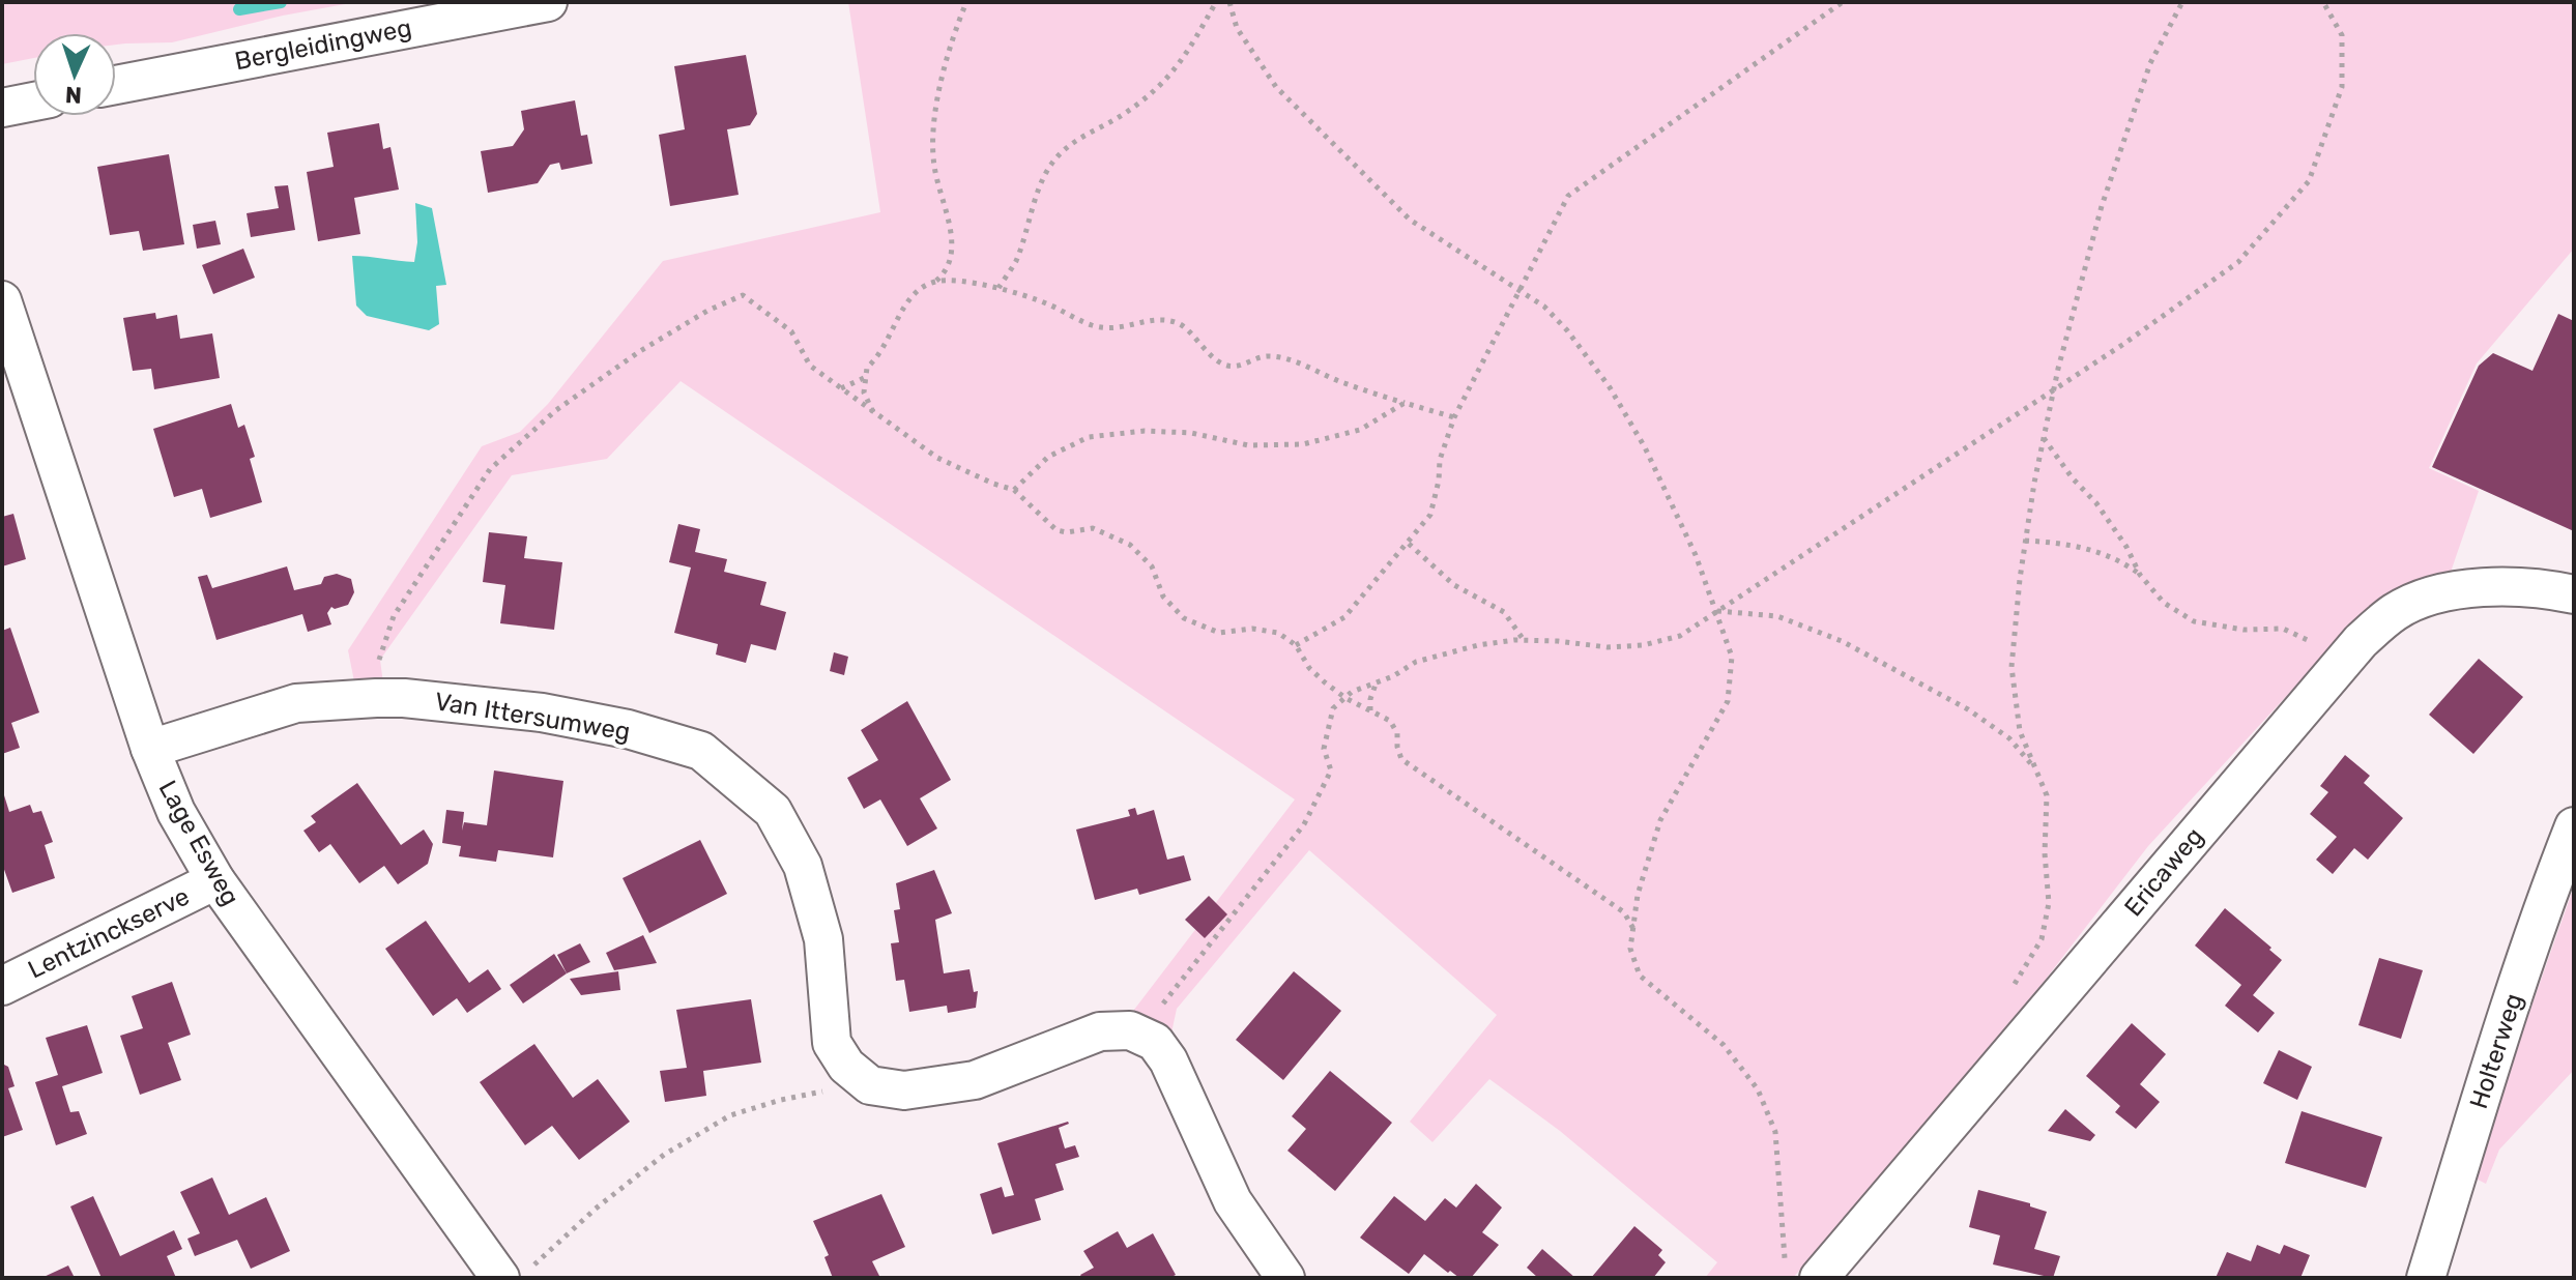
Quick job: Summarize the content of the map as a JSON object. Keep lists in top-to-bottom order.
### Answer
{
  "streets": {
    "street": [
      "Bergleidingweg",
      "Van Ittersumweg",
      "Lage Esweg",
      "Ericaweg",
      "Lentzinckserve",
      "Holterweg"
    ]
  },
  "crossings": [
    ["Van Ittersumweg", "Lage Esweg"],
    ["Lage Esweg", "Lentzinckserve"]
  ],
  "north": "bottom"
}
